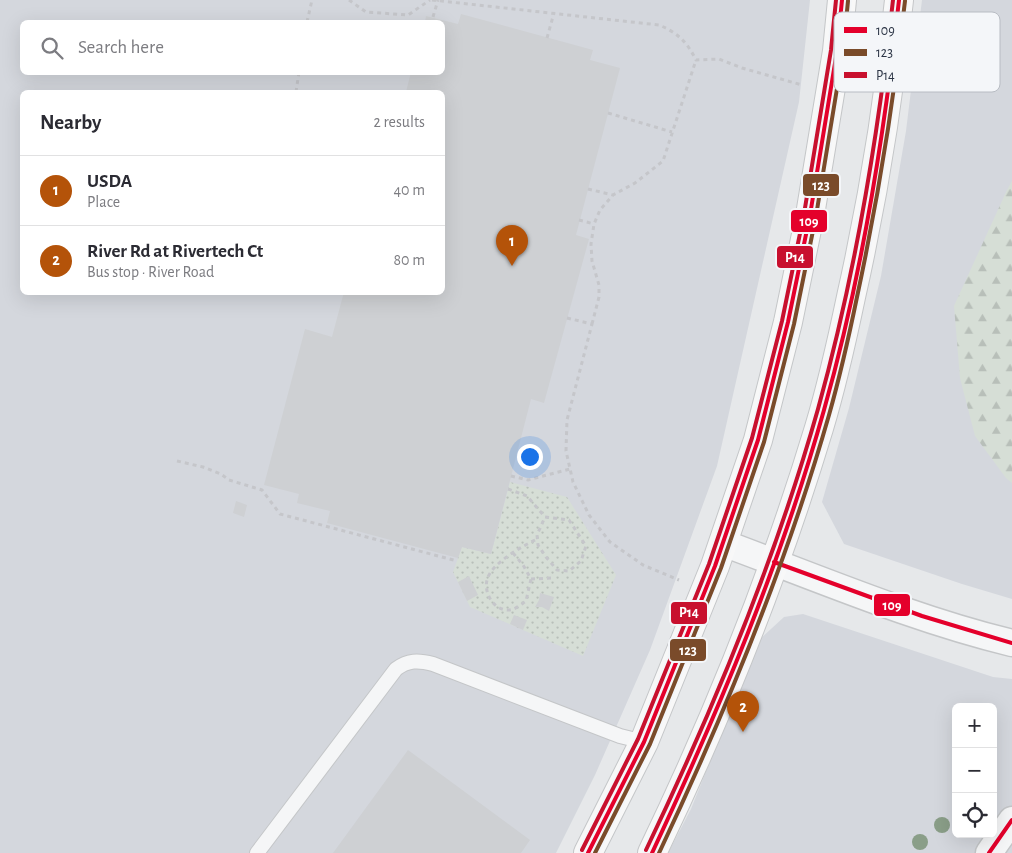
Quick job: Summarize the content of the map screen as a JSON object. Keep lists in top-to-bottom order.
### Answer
{
  "lines": ["transit line 109", "transit line P14", "transit line 123"],
  "legend": ["109", "123", "P14"],
  "page": {
    "search": "Search here",
    "heading": ["Nearby", "2 results"],
    "list": [
      {
        "mark": "1",
        "name": "USDA",
        "note": "Place",
        "value": "40 m"
      },
      {
        "mark": "2",
        "name": "River Rd at Rivertech Ct",
        "note": "Bus stop · River Road",
        "value": "80 m"
      }
    ],
    "pins": ["1", "2"],
    "map_buttons": ["+", "−"]
  }
}
